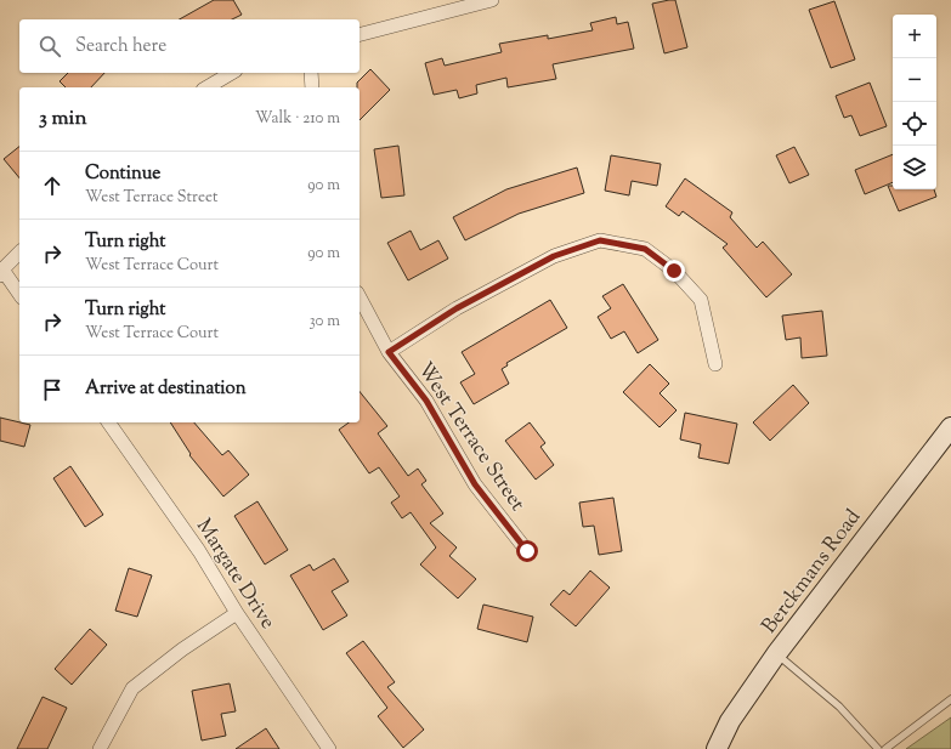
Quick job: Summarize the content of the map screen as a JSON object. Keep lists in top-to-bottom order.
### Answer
{
  "streets": {
    "main road": ["Berckmans Road"],
    "street": ["West Terrace Street", "Margate Drive"]
  },
  "page": {
    "map_buttons": ["+", "−"],
    "search": "Search here",
    "heading": ["3 min", "Walk · 210 m"],
    "list": [
      ["Continue", "West Terrace Street", "90 m"],
      ["Turn right", "West Terrace Court", "90 m"],
      ["Turn right", "West Terrace Court", "30 m"],
      "Arrive at destination"
    ]
  }
}
